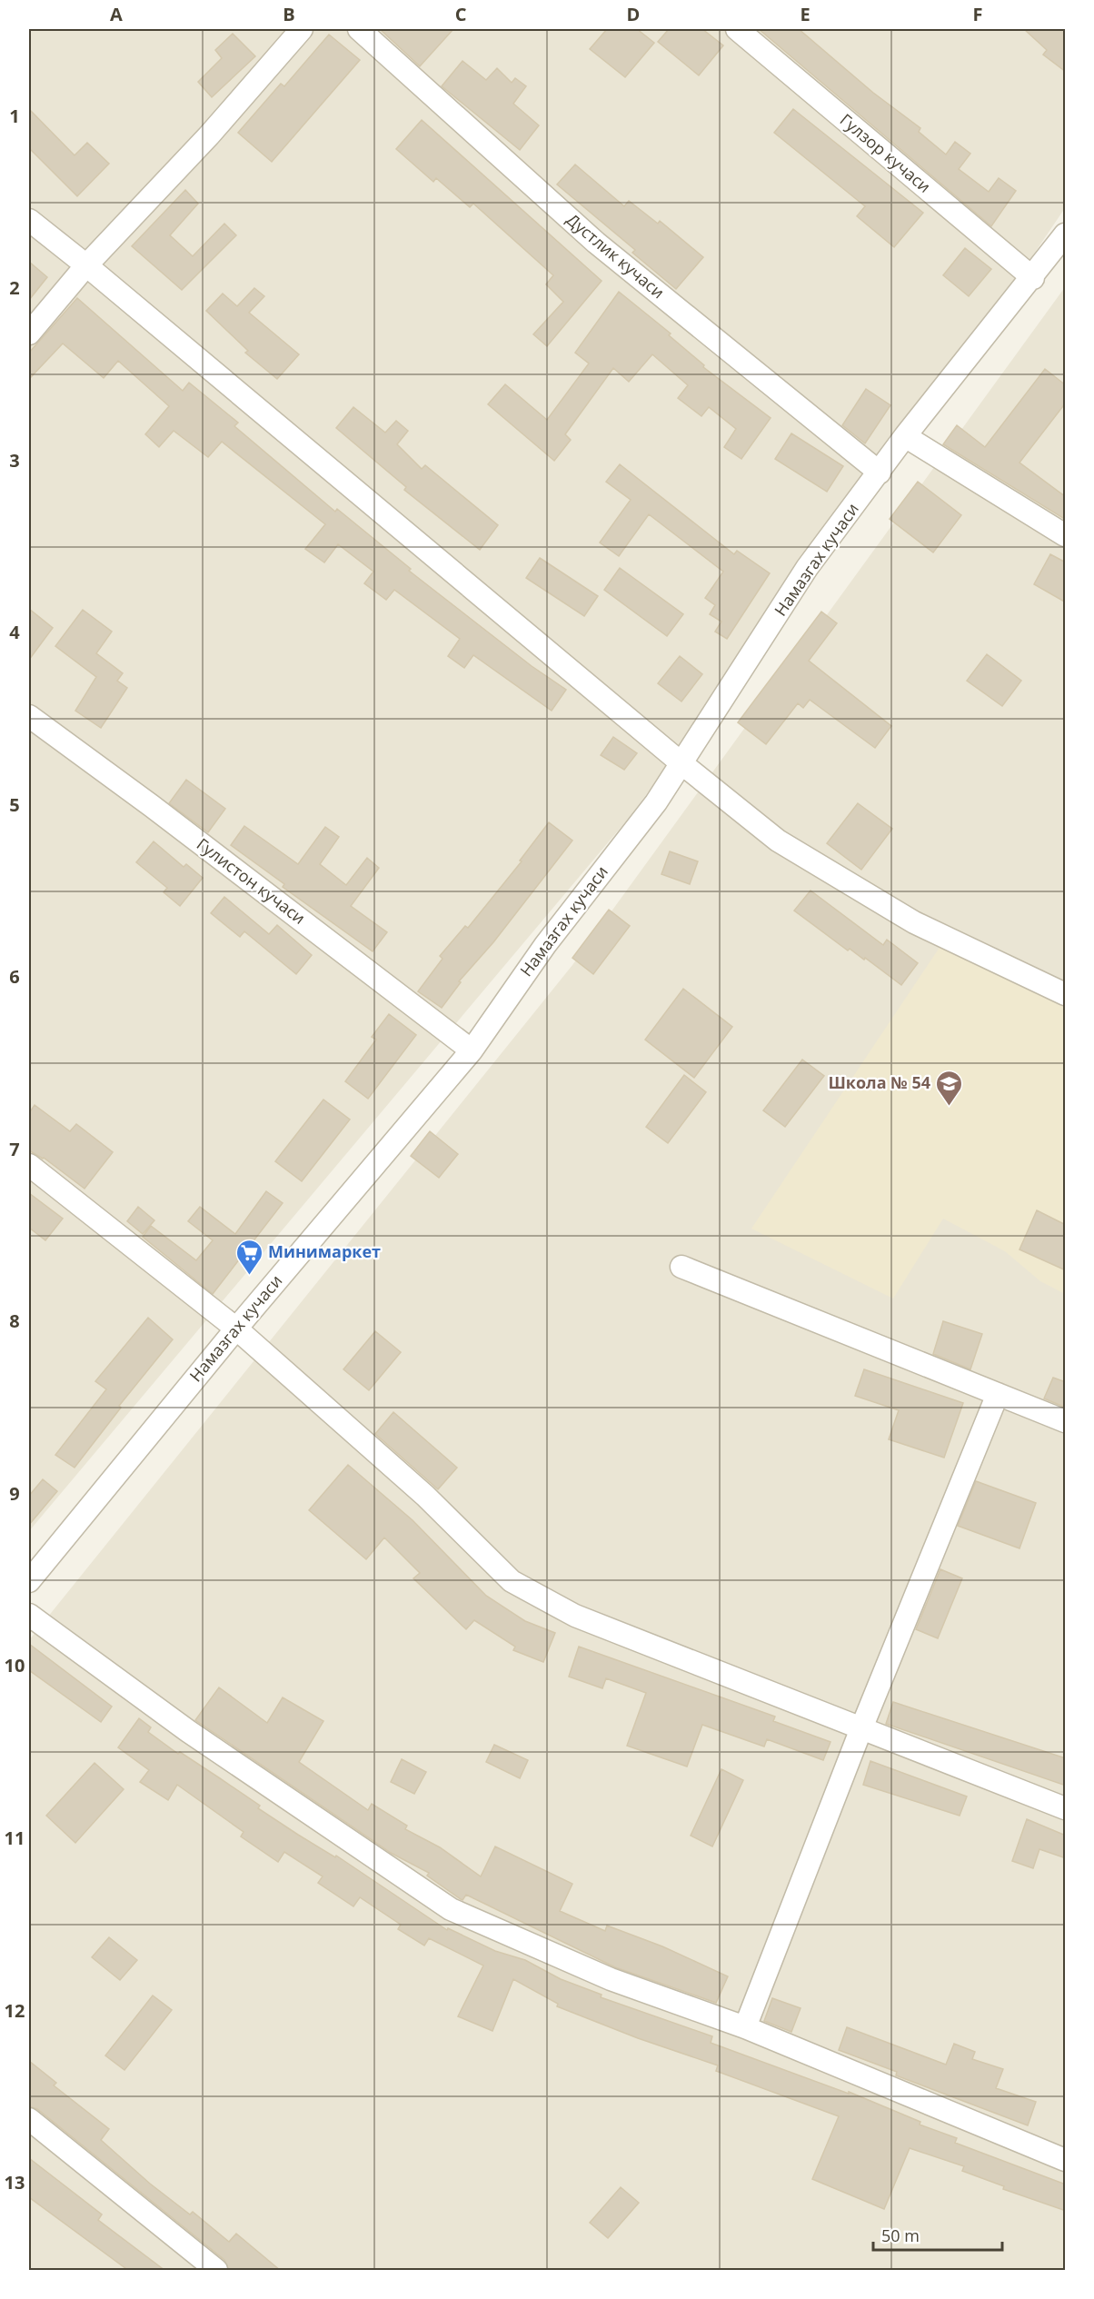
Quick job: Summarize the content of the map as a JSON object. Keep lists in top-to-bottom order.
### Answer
{
  "streets": {
    "street": [
      "Гулзор кучаси",
      "Дустлик кучаси",
      "Намазгах кучаси",
      "Гулистон кучаси"
    ]
  },
  "crossings": [
    ["Гулзор кучаси", "Намазгах кучаси"],
    ["Дустлик кучаси", "Намазгах кучаси"],
    ["Намазгах кучаси", "Гулистон кучаси"]
  ],
  "places": {
    "school or university": ["Школа № 54"],
    "supermarket": ["Минимаркет"]
  },
  "scale_bar": "50 m",
  "grid": {
    "columns": [
      "A",
      "B",
      "C",
      "D",
      "E",
      "F"
    ],
    "rows": [
      "1",
      "2",
      "3",
      "4",
      "5",
      "6",
      "7",
      "8",
      "9",
      "10",
      "11",
      "12",
      "13"
    ]
  }
}
